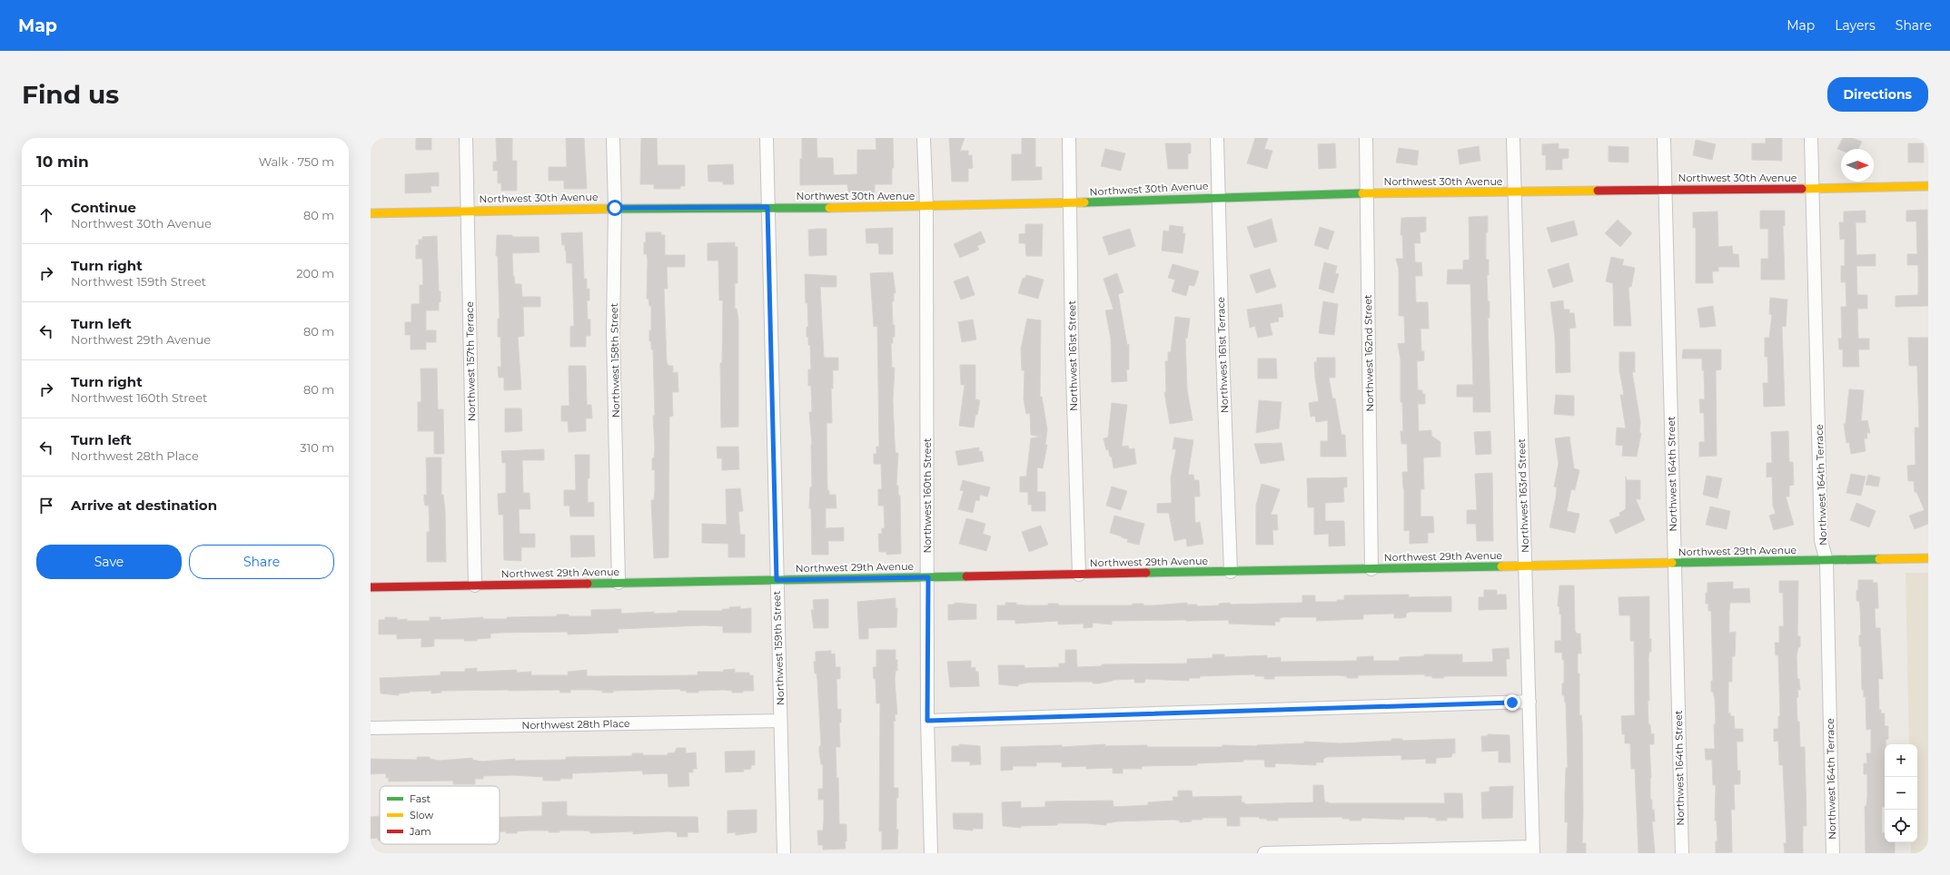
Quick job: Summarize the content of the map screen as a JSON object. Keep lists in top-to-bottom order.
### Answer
{
  "streets": {
    "street": [
      "Northwest 30th Avenue",
      "Northwest 162nd Street",
      "Northwest 161st Terrace",
      "Northwest 161st Street",
      "Northwest 158th Street",
      "Northwest 157th Terrace",
      "Northwest 164th Street",
      "Northwest 164th Terrace",
      "Northwest 160th Street",
      "Northwest 163rd Street",
      "Northwest 29th Avenue",
      "Northwest 159th Street",
      "Northwest 28th Place"
    ]
  },
  "crossings": [
    ["Northwest 30th Avenue", "Northwest 162nd Street"],
    ["Northwest 30th Avenue", "Northwest 161st Terrace"],
    ["Northwest 30th Avenue", "Northwest 161st Street"],
    ["Northwest 30th Avenue", "Northwest 158th Street"],
    ["Northwest 30th Avenue", "Northwest 157th Terrace"],
    ["Northwest 30th Avenue", "Northwest 164th Street"],
    ["Northwest 30th Avenue", "Northwest 164th Terrace"],
    ["Northwest 30th Avenue", "Northwest 160th Street"],
    ["Northwest 30th Avenue", "Northwest 163rd Street"],
    ["Northwest 30th Avenue", "Northwest 159th Street"],
    ["Northwest 162nd Street", "Northwest 29th Avenue"],
    ["Northwest 161st Terrace", "Northwest 29th Avenue"],
    ["Northwest 161st Street", "Northwest 29th Avenue"],
    ["Northwest 158th Street", "Northwest 29th Avenue"],
    ["Northwest 157th Terrace", "Northwest 29th Avenue"],
    ["Northwest 164th Street", "Northwest 29th Avenue"],
    ["Northwest 164th Terrace", "Northwest 29th Avenue"],
    ["Northwest 160th Street", "Northwest 29th Avenue"],
    ["Northwest 163rd Street", "Northwest 29th Avenue"],
    ["Northwest 29th Avenue", "Northwest 159th Street"],
    ["Northwest 159th Street", "Northwest 28th Place"]
  ],
  "legend": ["Fast", "Slow", "Jam"],
  "north": "right",
  "page": {
    "header": "Map",
    "nav": ["Map", "Layers", "Share"],
    "buttons": [
      "Directions",
      ["Save", "Share"]
    ],
    "title": "Find us",
    "heading": ["10 min", "Walk · 750 m"],
    "list": [
      ["Continue", "Northwest 30th Avenue", "80 m"],
      ["Turn right", "Northwest 159th Street", "200 m"],
      ["Turn left", "Northwest 29th Avenue", "80 m"],
      ["Turn right", "Northwest 160th Street", "80 m"],
      ["Turn left", "Northwest 28th Place", "310 m"],
      "Arrive at destination"
    ],
    "map_buttons": ["+", "−"]
  }
}
